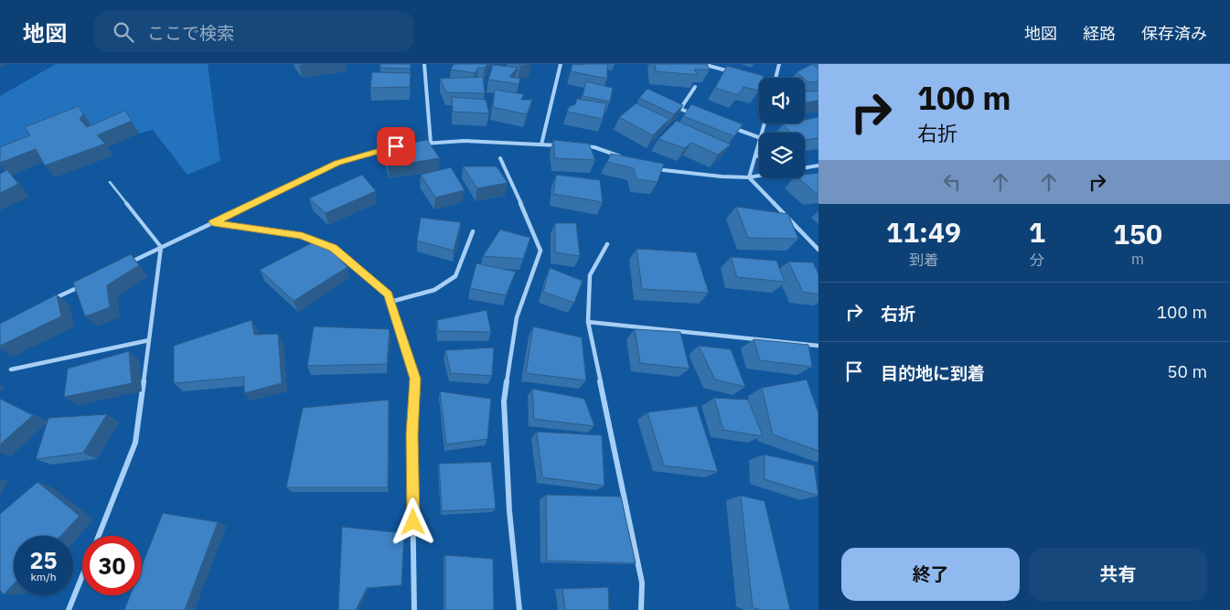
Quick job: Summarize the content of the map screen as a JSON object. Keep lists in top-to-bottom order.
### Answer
{
  "page": {
    "header": "地図",
    "search": "ここで検索",
    "nav": ["地図", "経路", "保存済み"],
    "turn": ["100 m", "右折"],
    "eta": [
      "11:49",
      "到着",
      "1",
      "分",
      "150",
      "m"
    ],
    "list": [
      {
        "name": "右折",
        "value": "100 m"
      },
      {
        "name": "目的地に到着",
        "value": "50 m"
      }
    ],
    "speed": "25 km/h",
    "limit": "30",
    "buttons": ["終了", "共有"]
  }
}
